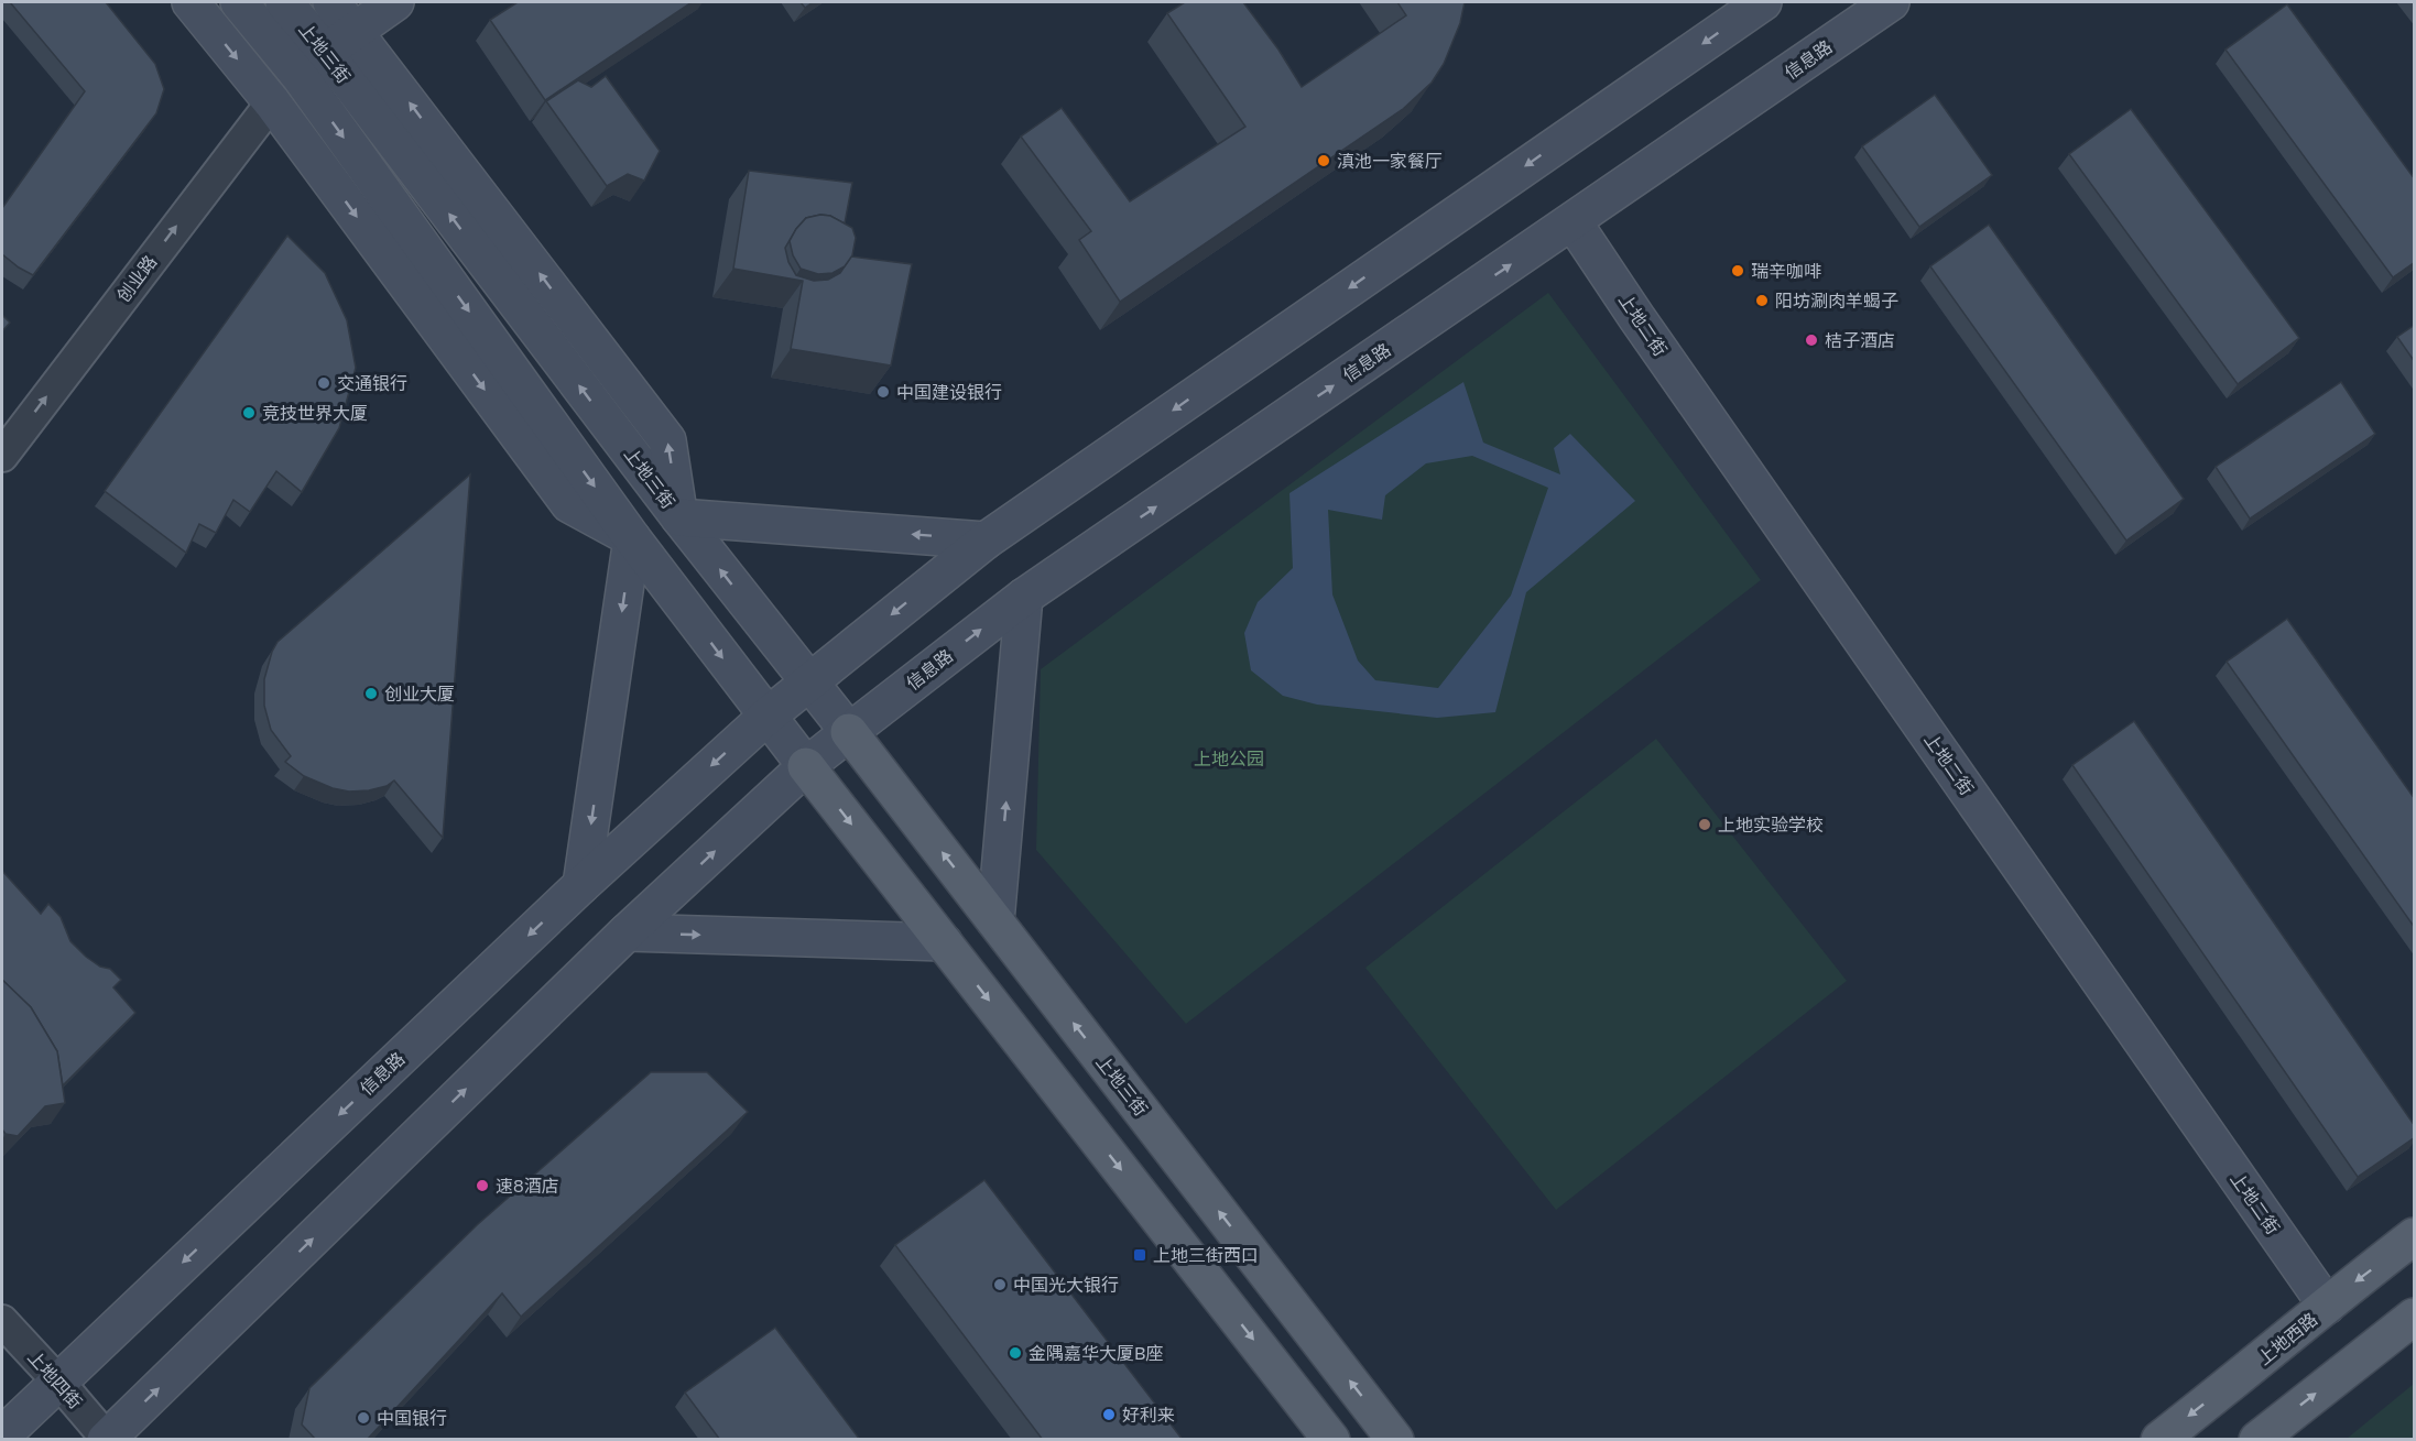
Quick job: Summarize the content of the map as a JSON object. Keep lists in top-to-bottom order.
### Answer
{
  "streets": {
    "main road": [
      "上地三街",
      "信息路",
      "上地二街",
      "上地西路"
    ],
    "street": ["创业路", "上地四街"]
  },
  "crossings": [
    ["上地三街", "信息路"],
    ["上地三街", "创业路"],
    ["信息路", "上地二街"],
    ["信息路", "上地四街"],
    ["上地二街", "上地西路"]
  ],
  "one_way": ["创业路"],
  "parks": ["上地公园"],
  "places": {
    "other": [
      "滇池一家餐厅",
      "瑞辛咖啡",
      "阳坊涮肉羊蝎子",
      "桔子酒店",
      "交通银行",
      "中国建设银行",
      "竞技世界大厦",
      "创业大厦",
      "上地实验学校",
      "速8酒店",
      "中国光大银行",
      "金隅嘉华大厦B座",
      "好利来",
      "中国银行"
    ],
    "transit": ["上地三街西口"]
  }
}
